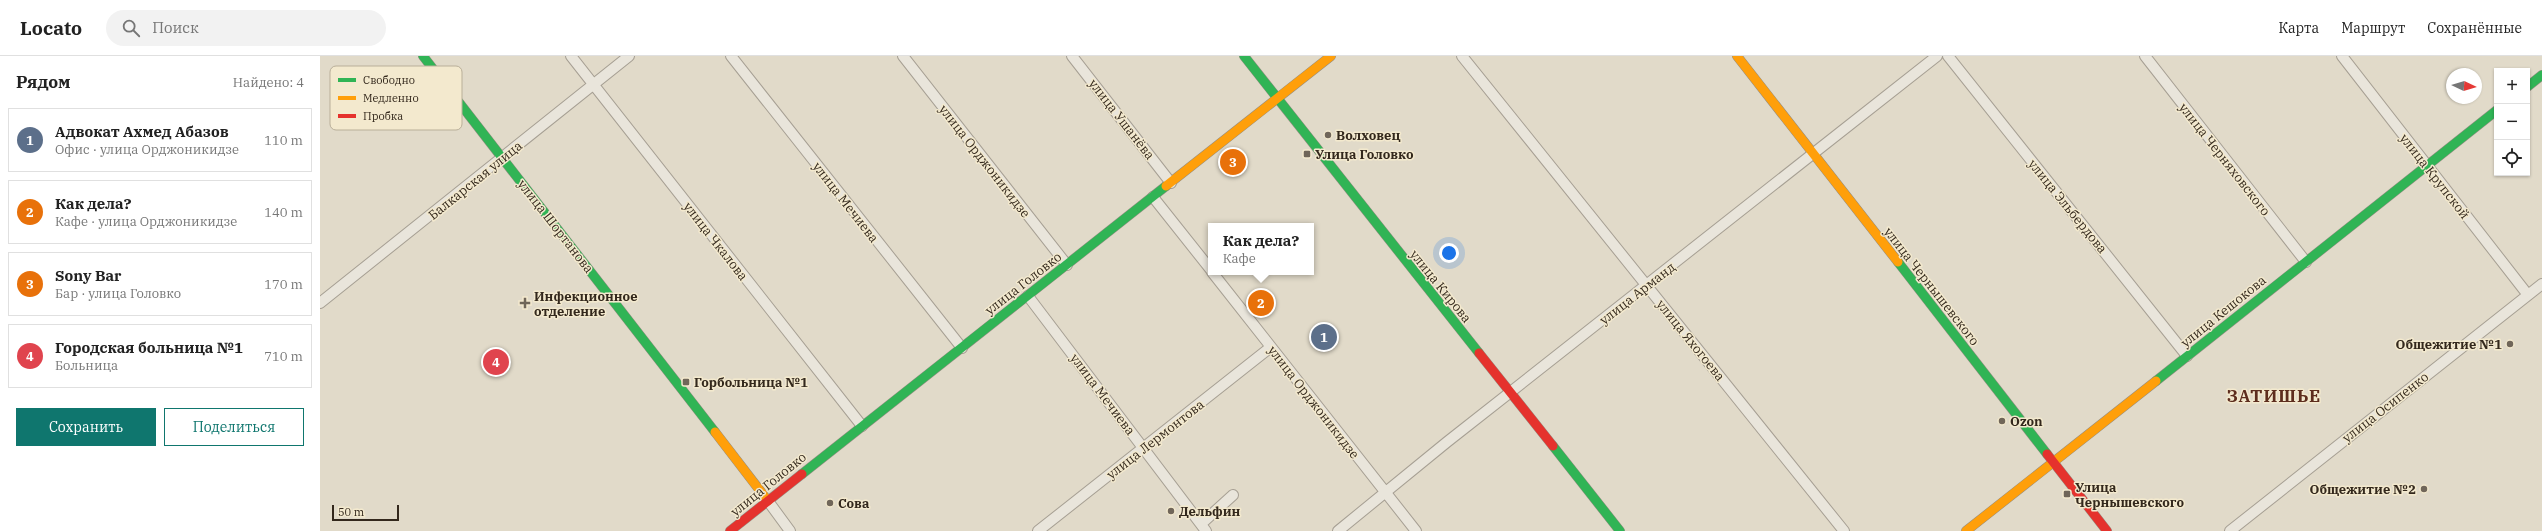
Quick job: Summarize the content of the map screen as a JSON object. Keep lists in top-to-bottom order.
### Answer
{
  "streets": {
    "street": [
      "улица Ушанёва",
      "улица Черняховского",
      "улица Орджоникидзе",
      "улица Крупской",
      "Балкарская улица",
      "улица Мечиева",
      "улица Эльбердова",
      "улица Шортанова",
      "улица Чкалова",
      "улица Головко",
      "улица Кирова",
      "улица Чернышевского",
      "улица Арманд",
      "улица Кешокова",
      "улица Яхогоева",
      "улица Осипенко",
      "улица Лермонтова"
    ]
  },
  "crossings": [
    ["улица Ушанёва", "улица Головко"],
    ["улица Черняховского", "улица Кешокова"],
    ["улица Орджоникидзе", "улица Головко"],
    ["улица Орджоникидзе", "улица Арманд"],
    ["улица Орджоникидзе", "улица Лермонтова"],
    ["улица Крупской", "улица Кешокова"],
    ["улица Крупской", "улица Осипенко"],
    ["Балкарская улица", "улица Шортанова"],
    ["Балкарская улица", "улица Чкалова"],
    ["улица Мечиева", "улица Головко"],
    ["улица Мечиева", "улица Лермонтова"],
    ["улица Эльбердова", "улица Кешокова"],
    ["улица Шортанова", "улица Головко"],
    ["улица Чкалова", "улица Головко"],
    ["улица Головко", "улица Кирова"],
    ["улица Кирова", "улица Арманд"],
    ["улица Чернышевского", "улица Арманд"],
    ["улица Чернышевского", "улица Кешокова"],
    ["улица Арманд", "улица Яхогоева"]
  ],
  "districts": ["ЗАТИШЬЕ"],
  "places": {
    "other": [
      "Волховец",
      "Общежитие №1",
      "Ozon",
      "Общежитие №2",
      "Сова",
      "Дельфин"
    ],
    "transit": ["Улица Головко", "Горбольница №1", "Улица Чернышевского"],
    "health": ["Инфекционное отделение"]
  },
  "legend": ["Свободно", "Медленно", "Пробка"],
  "scale_bar": "50 m",
  "north": "right",
  "page": {
    "header": "Locato",
    "search": "Поиск",
    "nav": ["Карта", "Маршрут", "Сохранённые"],
    "heading": ["Рядом", "Найдено: 4"],
    "map_buttons": ["+", "−"],
    "list": [
      {
        "mark": "1",
        "name": "Адвокат Ахмед Абазов",
        "note": "Офис · улица Орджоникидзе",
        "value": "110 m"
      },
      {
        "mark": "2",
        "name": "Как дела?",
        "note": "Кафе · улица Орджоникидзе",
        "value": "140 m"
      },
      {
        "mark": "3",
        "name": "Sony Bar",
        "note": "Бар · улица Головко",
        "value": "170 m"
      },
      {
        "mark": "4",
        "name": "Городская больница №1",
        "note": "Больница",
        "value": "710 m"
      }
    ],
    "pins": [
      "3",
      "2",
      "1",
      "4"
    ],
    "popup": ["Как дела?", "Кафе"],
    "buttons": ["Сохранить", "Поделиться"],
    "scale": "50 m"
  }
}
